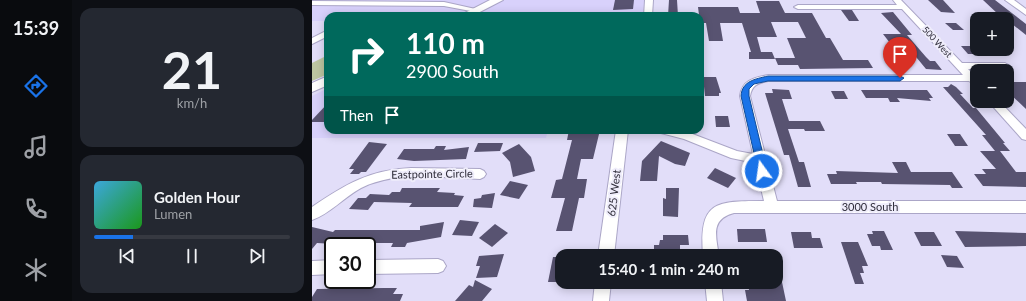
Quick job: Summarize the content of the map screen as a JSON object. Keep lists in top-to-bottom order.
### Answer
{
  "streets": {
    "street": [
      "500 West",
      "Eastpointe Circle",
      "625 West",
      "3000 South"
    ]
  },
  "page": {
    "tabs": "15:39",
    "tile": ["21", "km/h"],
    "map_buttons": ["+", "−"],
    "turn": ["110 m", "2900 South"],
    "then": "Then",
    "song": ["Golden Hour", "Lumen"],
    "limit": "30",
    "trip": "15:40 · 1 min · 240 m"
  }
}
